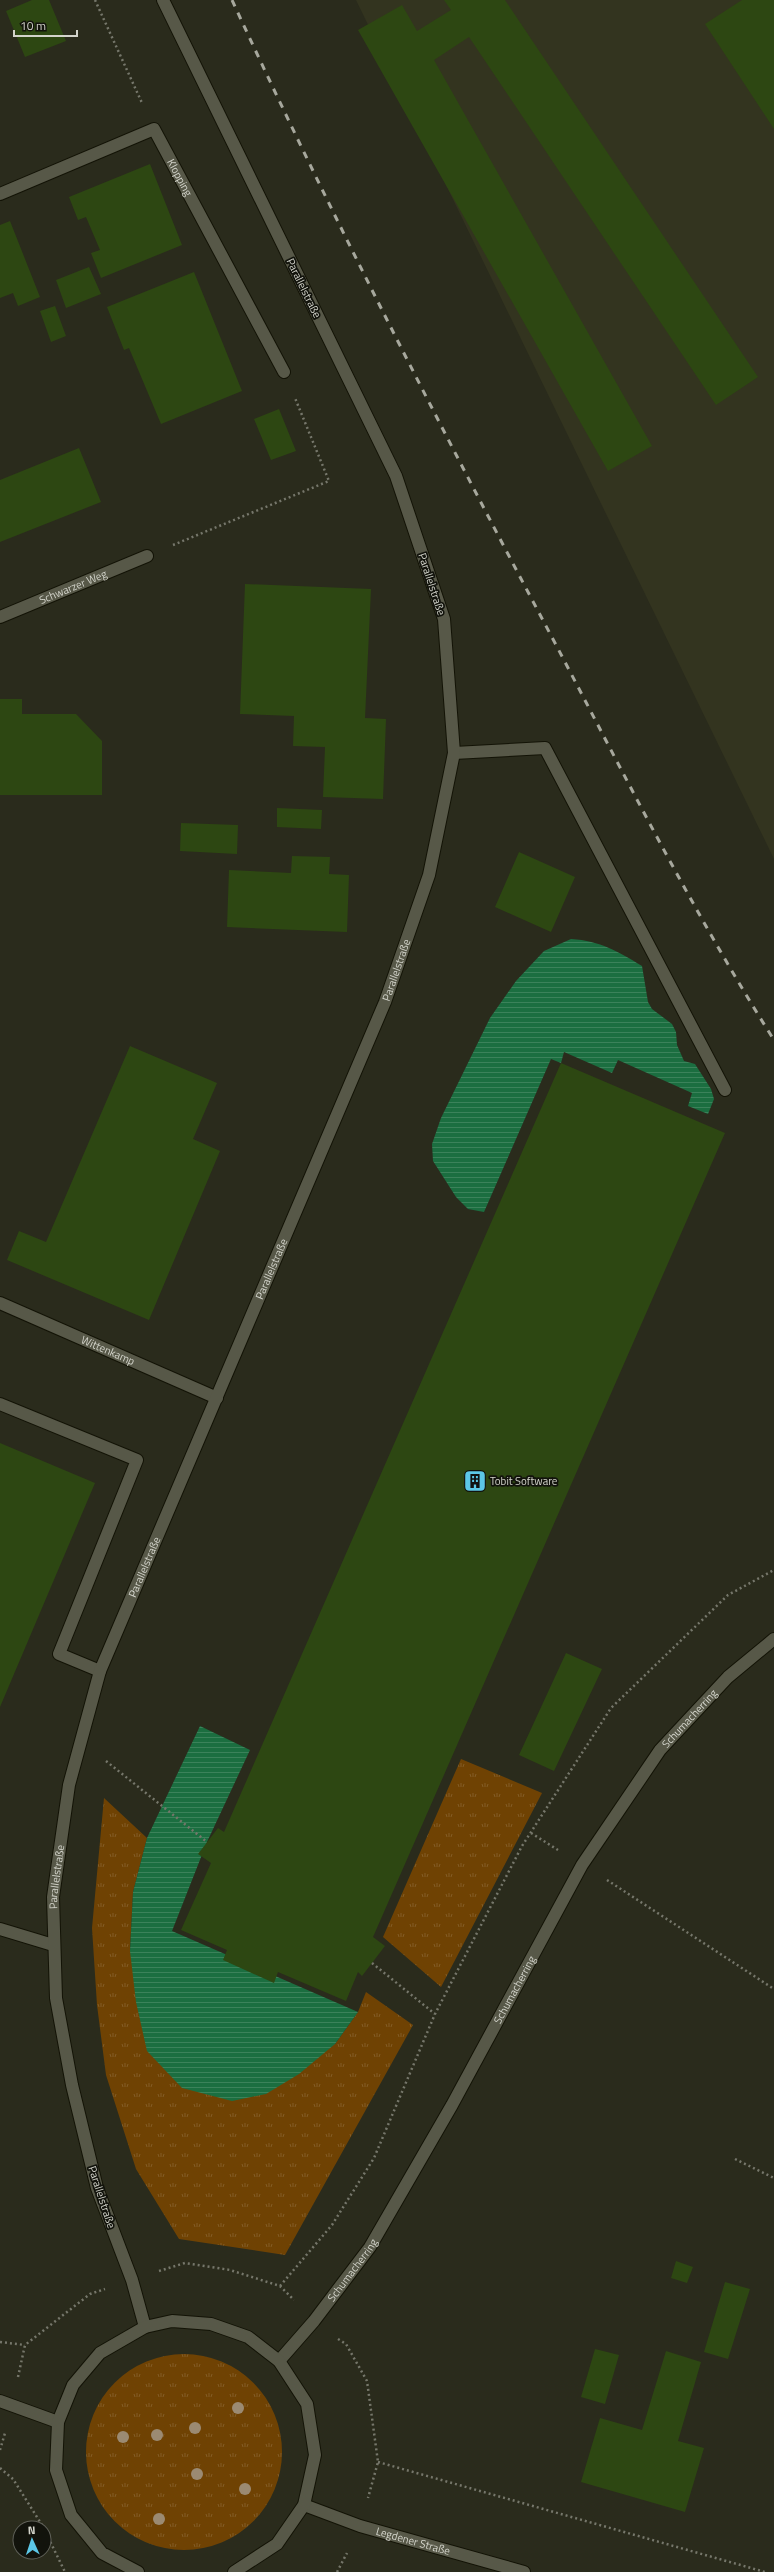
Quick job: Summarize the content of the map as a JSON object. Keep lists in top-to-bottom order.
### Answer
{
  "streets": {
    "main road": [
      "Klopping",
      "Parallelstraße",
      "Schwarzer Weg",
      "Wittenkamp",
      "Schumacherring",
      "Legdener Straße"
    ]
  },
  "crossings": [
    ["Parallelstraße", "Wittenkamp"]
  ],
  "places": {
    "building": ["Tobit Software"]
  },
  "scale_bar": "10 m",
  "north": "top"
}
